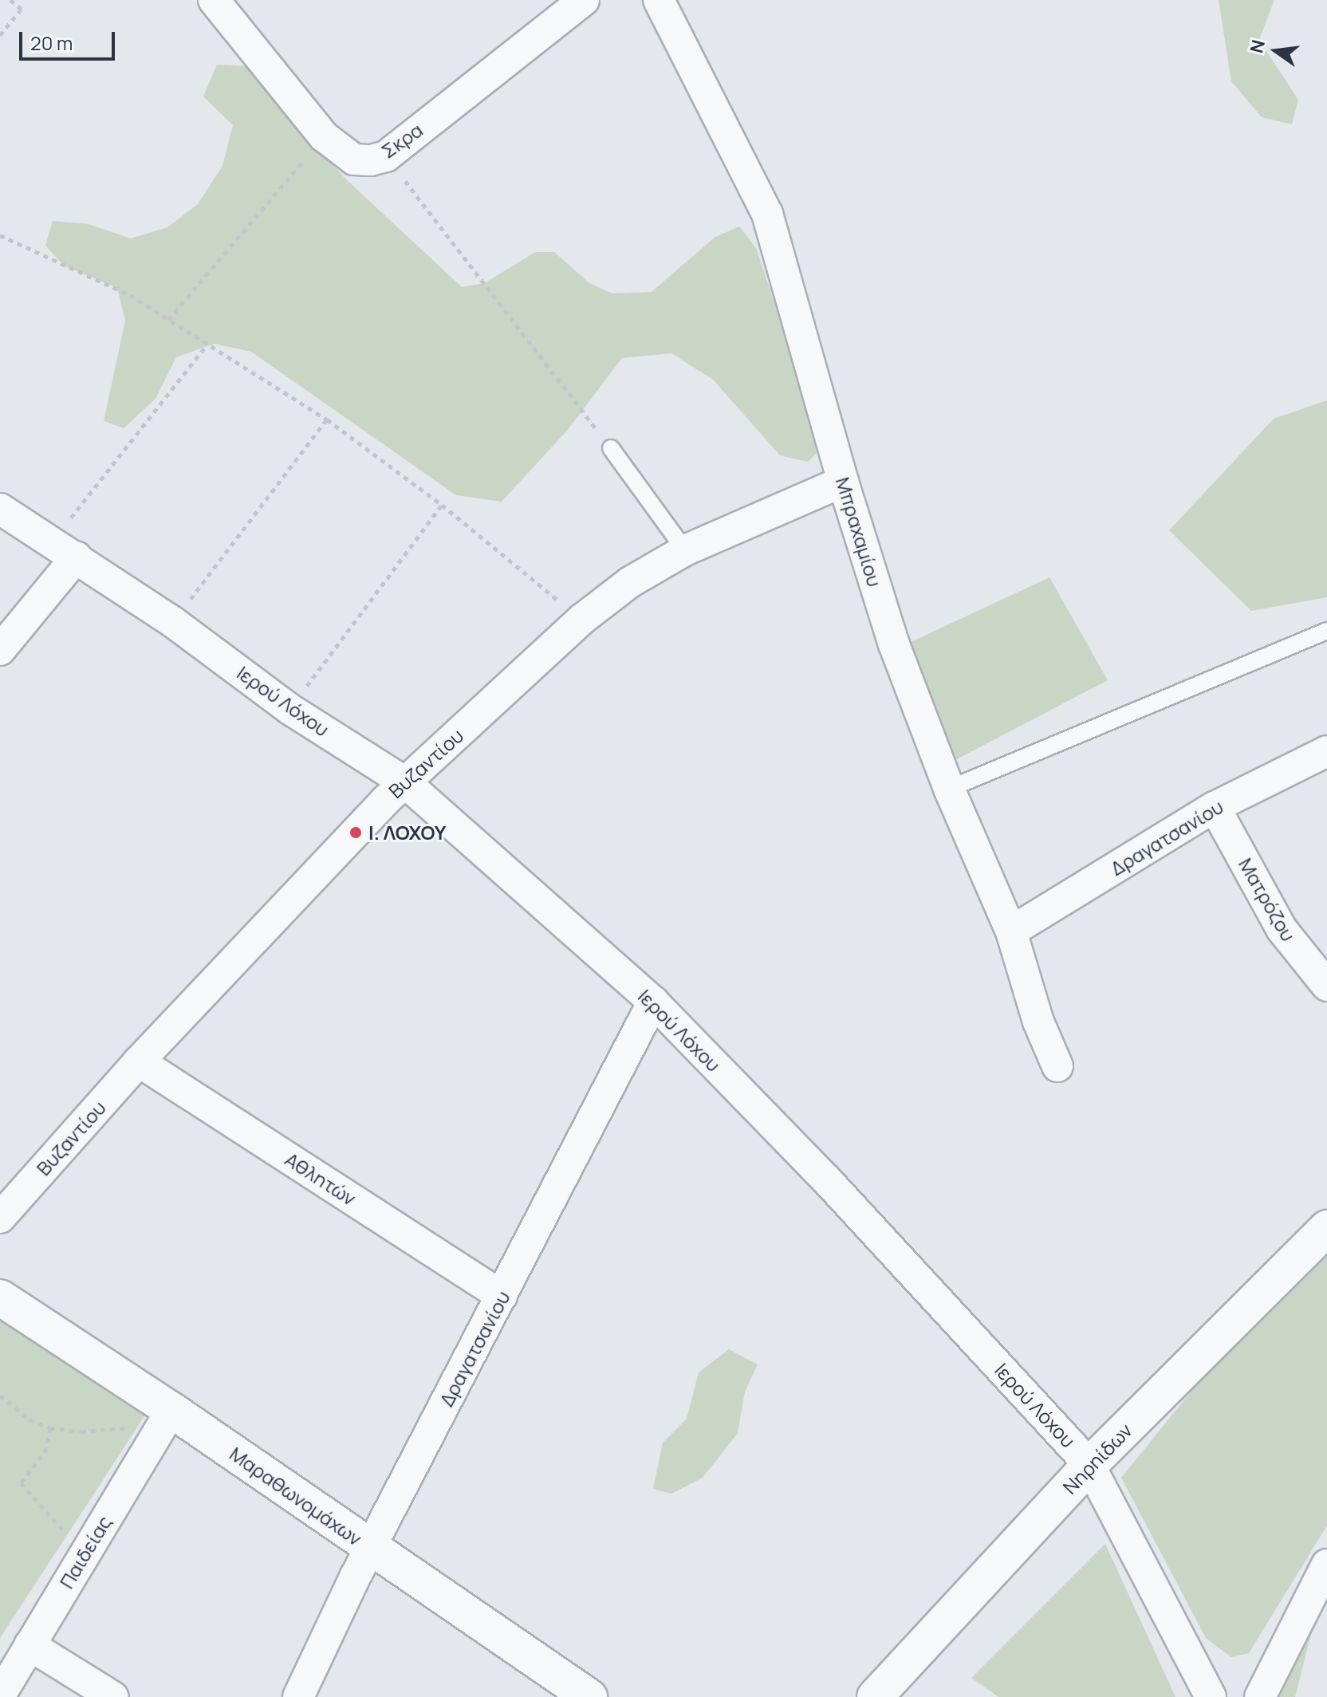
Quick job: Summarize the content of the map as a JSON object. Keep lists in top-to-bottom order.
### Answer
{
  "streets": {
    "street": [
      "Σκρα",
      "Μπραχαμίου",
      "Ιερού Λόχου",
      "Βυζαντίου",
      "Δραγατσανίου",
      "Ματρόζου",
      "Αθλητών",
      "Νηρηίδων",
      "Μαραθωνομάχων",
      "Παιδείας"
    ]
  },
  "crossings": [
    ["Μπραχαμίου", "Βυζαντίου"],
    ["Μπραχαμίου", "Δραγατσανίου"],
    ["Ιερού Λόχου", "Βυζαντίου"],
    ["Ιερού Λόχου", "Δραγατσανίου"],
    ["Ιερού Λόχου", "Νηρηίδων"],
    ["Βυζαντίου", "Αθλητών"],
    ["Δραγατσανίου", "Ματρόζου"],
    ["Δραγατσανίου", "Αθλητών"],
    ["Δραγατσανίου", "Μαραθωνομάχων"],
    ["Μαραθωνομάχων", "Παιδείας"]
  ],
  "places": ["Ι. ΛΟΧΟΥ"],
  "scale_bar": "20 m",
  "north": "left"
}
